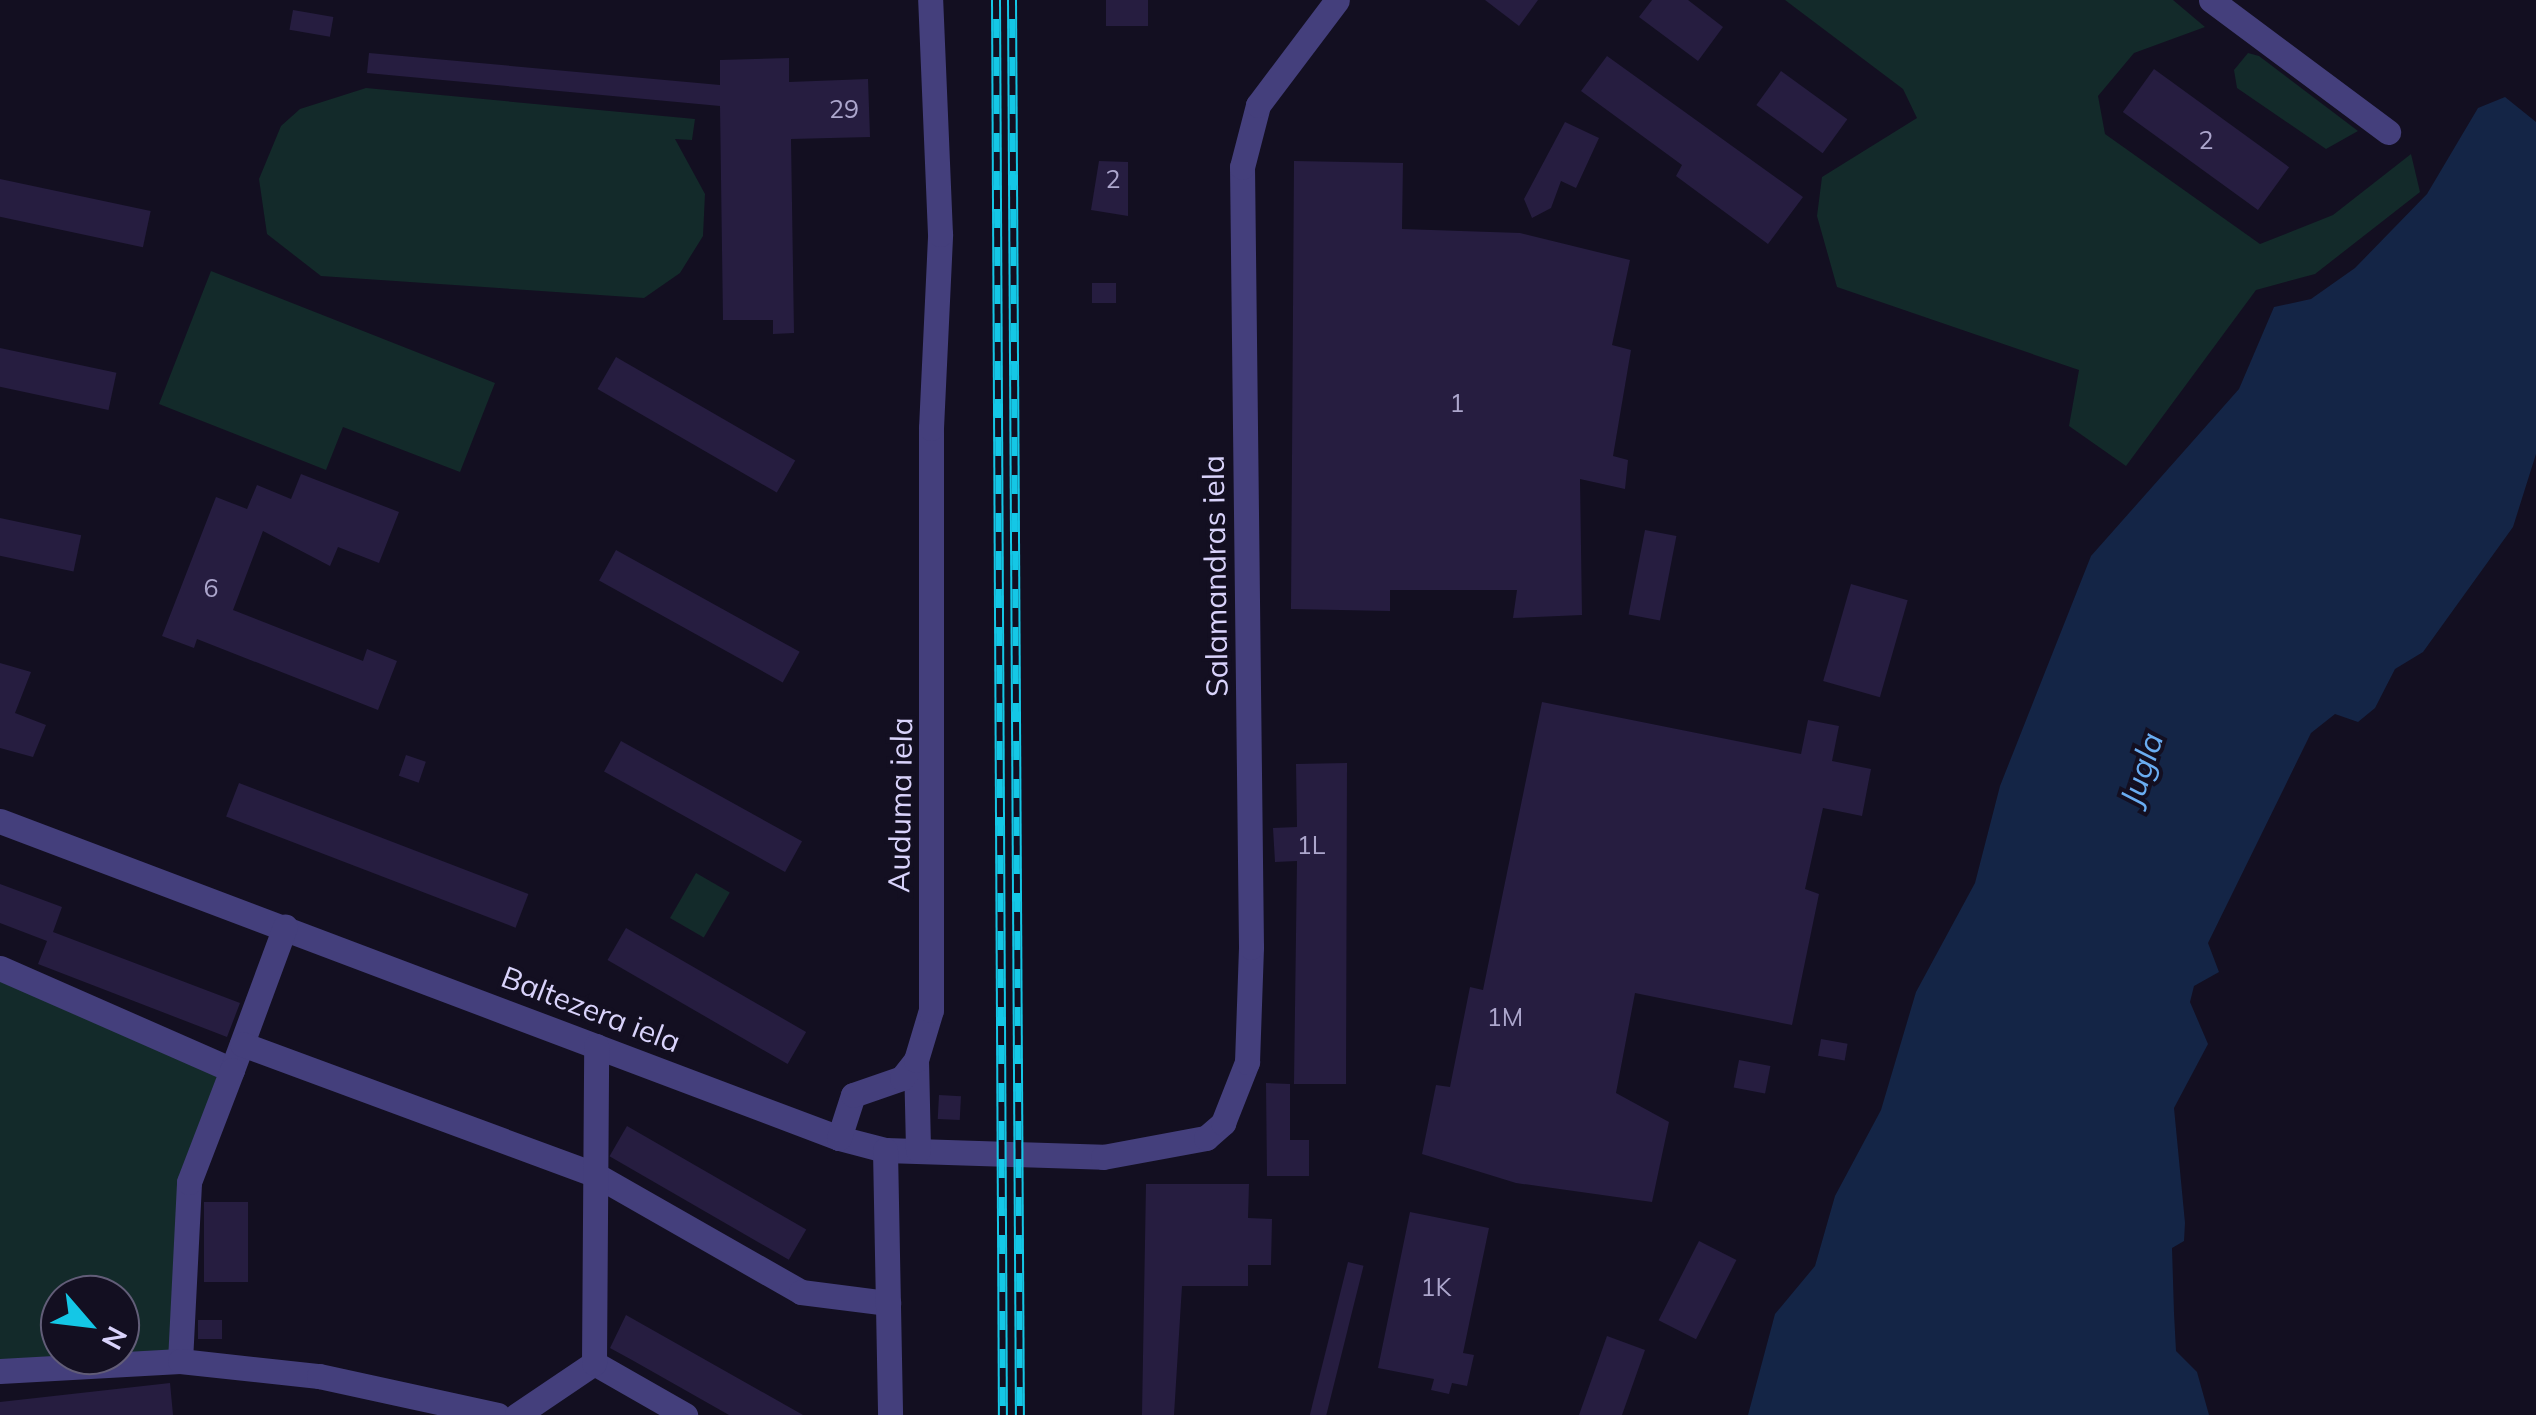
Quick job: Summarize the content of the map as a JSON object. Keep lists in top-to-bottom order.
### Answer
{
  "streets": {
    "street": ["Salamandras iela", "Auduma iela", "Baltezera iela"]
  },
  "crossings": [
    ["Salamandras iela", "Baltezera iela"],
    ["Auduma iela", "Baltezera iela"]
  ],
  "water": ["Jugla"],
  "house_numbers": [
    "29",
    "2",
    "2",
    "1",
    "6",
    "1L",
    "1M",
    "1K"
  ],
  "north": "bottom right"
}
